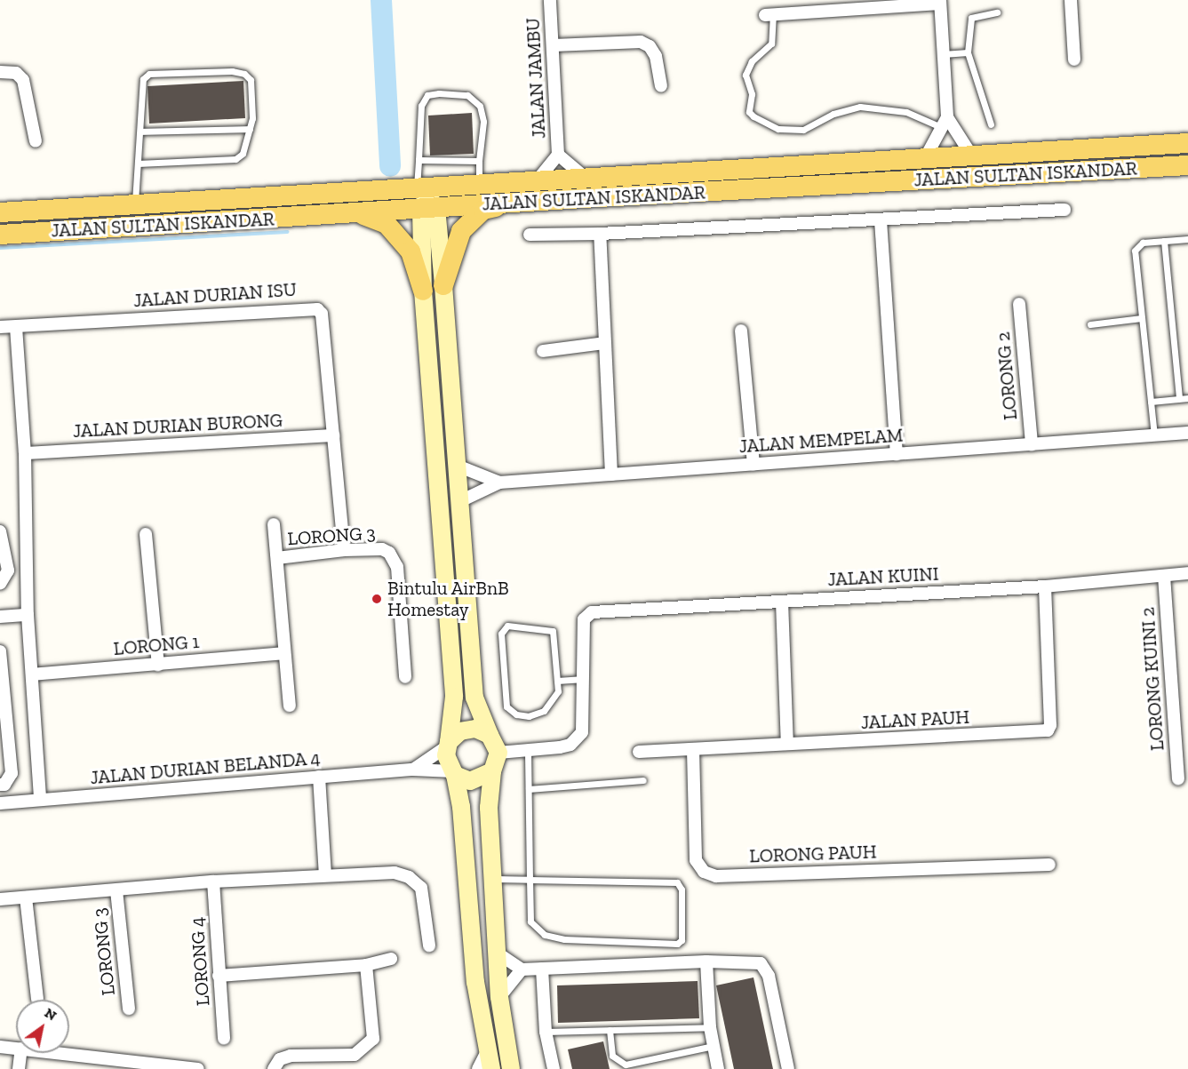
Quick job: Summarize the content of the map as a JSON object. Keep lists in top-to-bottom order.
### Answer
{
  "streets": {
    "main road": ["JALAN SULTAN ISKANDAR"],
    "street": [
      "JALAN JAMBU",
      "JALAN DURIAN ISU",
      "LORONG 2",
      "JALAN DURIAN BURONG",
      "JALAN MEMPELAM",
      "LORONG 3",
      "JALAN KUINI",
      "LORONG 1",
      "LORONG KUINI 2",
      "JALAN PAUH",
      "JALAN DURIAN BELANDA 4",
      "LORONG PAUH",
      "LORONG 4"
    ]
  },
  "crossings": [
    ["JALAN DURIAN ISU", "JALAN DURIAN BURONG"],
    ["JALAN DURIAN ISU", "LORONG 3"],
    ["LORONG 2", "JALAN MEMPELAM"],
    ["JALAN KUINI", "LORONG KUINI 2"],
    ["JALAN KUINI", "JALAN PAUH"],
    ["JALAN PAUH", "LORONG PAUH"]
  ],
  "places": ["Bintulu AirBnB Homestay"],
  "north": "top right"
}
